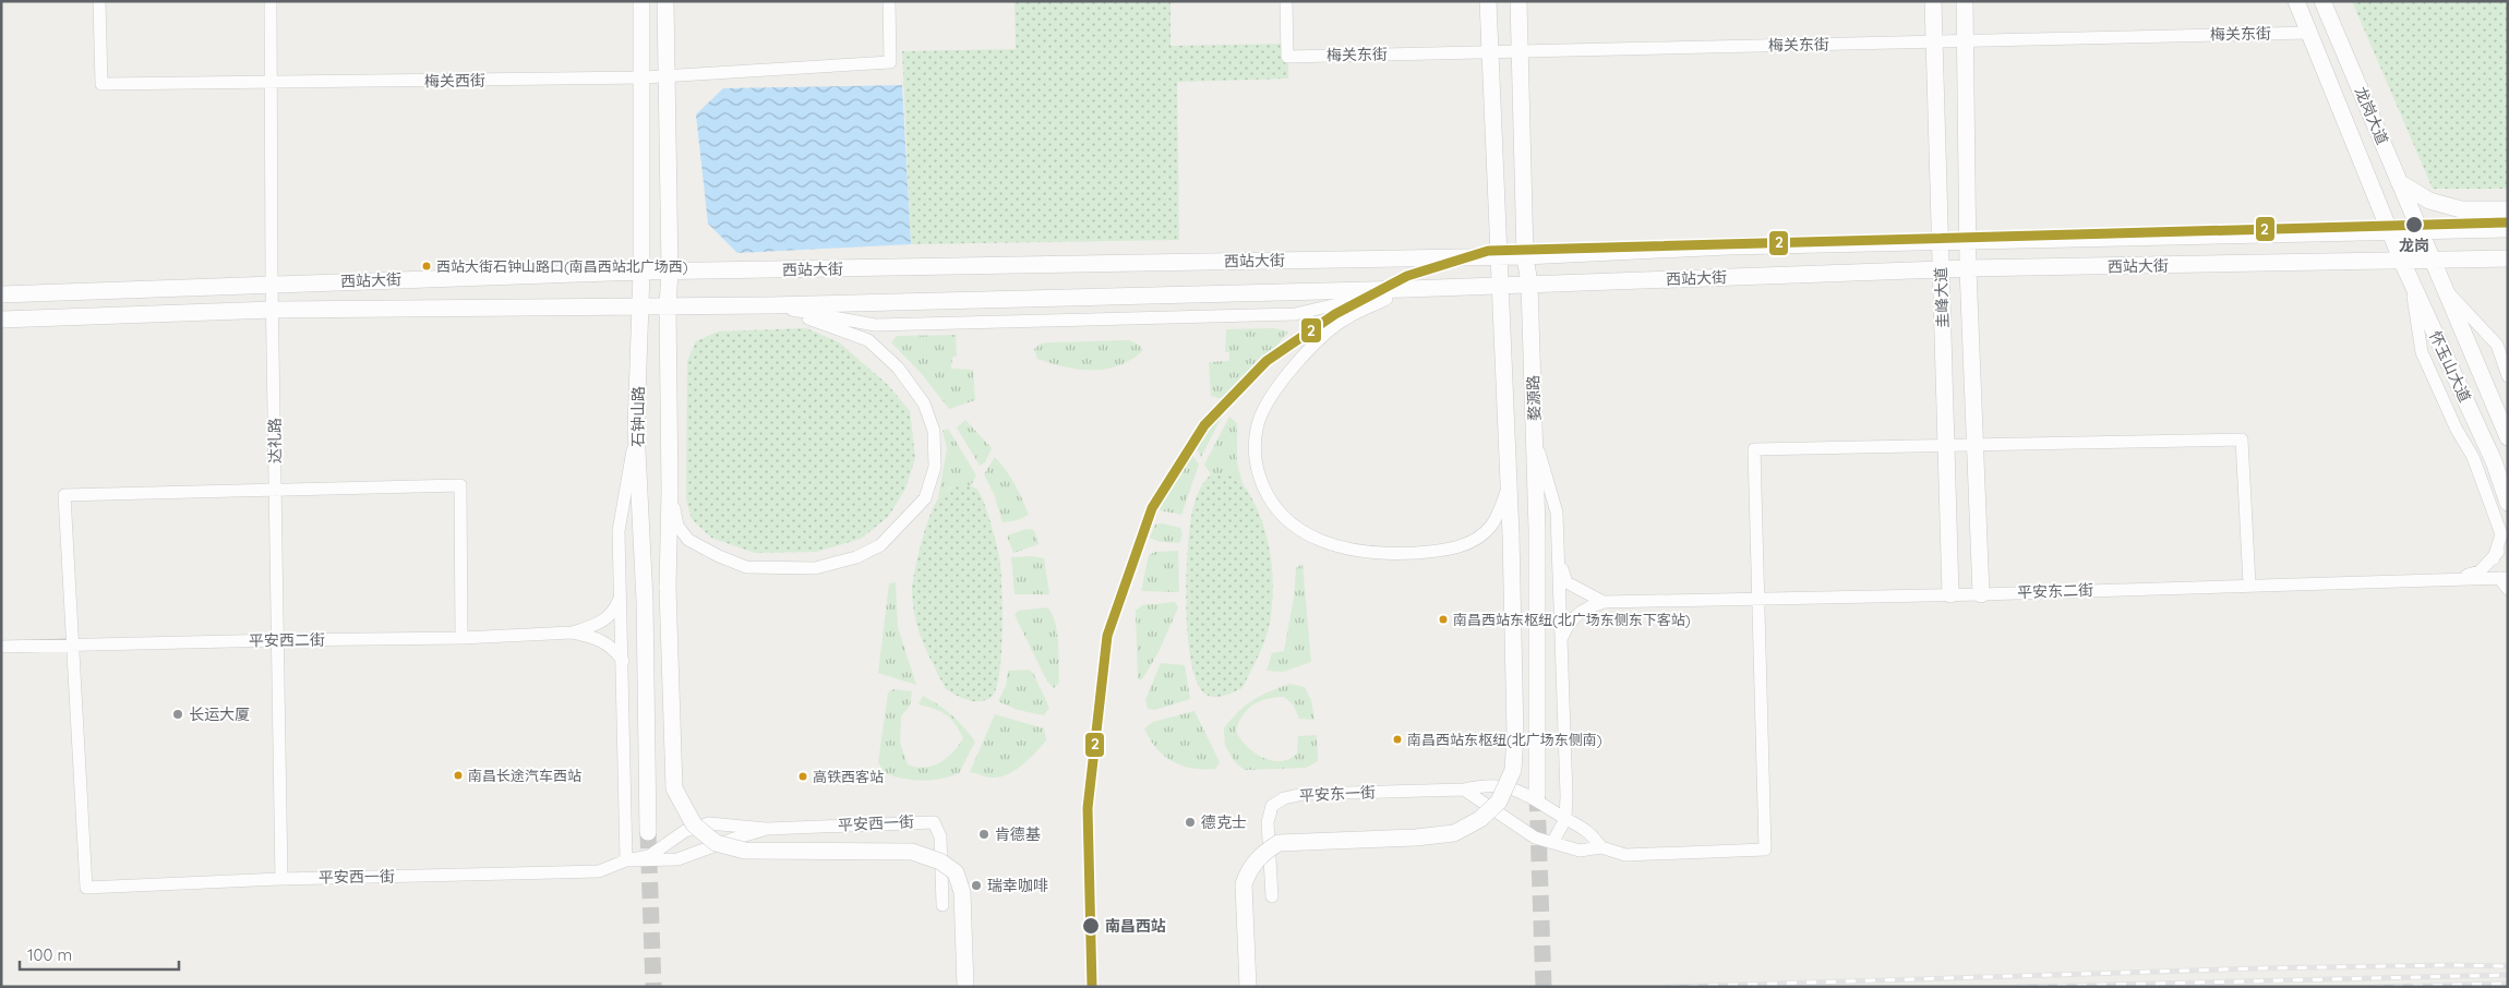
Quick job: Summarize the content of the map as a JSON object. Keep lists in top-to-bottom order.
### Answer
{
  "streets": {
    "main road": [
      "龙岗大道",
      "西站大街",
      "圭峰大道",
      "怀玉山大道",
      "婺源路",
      "石钟山路"
    ],
    "street": [
      "梅关东街",
      "梅关西街",
      "达礼路",
      "平安东二街",
      "平安西二街",
      "平安东一街",
      "平安西一街"
    ]
  },
  "crossings": [
    ["梅关东街", "龙岗大道"],
    ["梅关东街", "圭峰大道"],
    ["梅关东街", "婺源路"],
    ["梅关西街", "石钟山路"],
    ["梅关西街", "达礼路"],
    ["龙岗大道", "西站大街"],
    ["龙岗大道", "怀玉山大道"],
    ["西站大街", "圭峰大道"],
    ["西站大街", "怀玉山大道"],
    ["西站大街", "婺源路"],
    ["西站大街", "石钟山路"],
    ["西站大街", "达礼路"],
    ["圭峰大道", "平安东二街"],
    ["达礼路", "平安西二街"],
    ["达礼路", "平安西一街"],
    ["平安西二街", "平安西一街"]
  ],
  "places": [
    "龙岗",
    "西站大街石钟山路口(南昌西站北广场西)",
    "南昌西站东枢纽(北广场东侧东下客站)",
    "长运大厦",
    "南昌西站东枢纽(北广场东侧南)",
    "南昌长途汽车西站",
    "高铁西客站",
    "德克士",
    "肯德基",
    "瑞幸咖啡",
    "南昌西站"
  ],
  "lines": ["transit line 2"],
  "scale_bar": "100 m"
}
